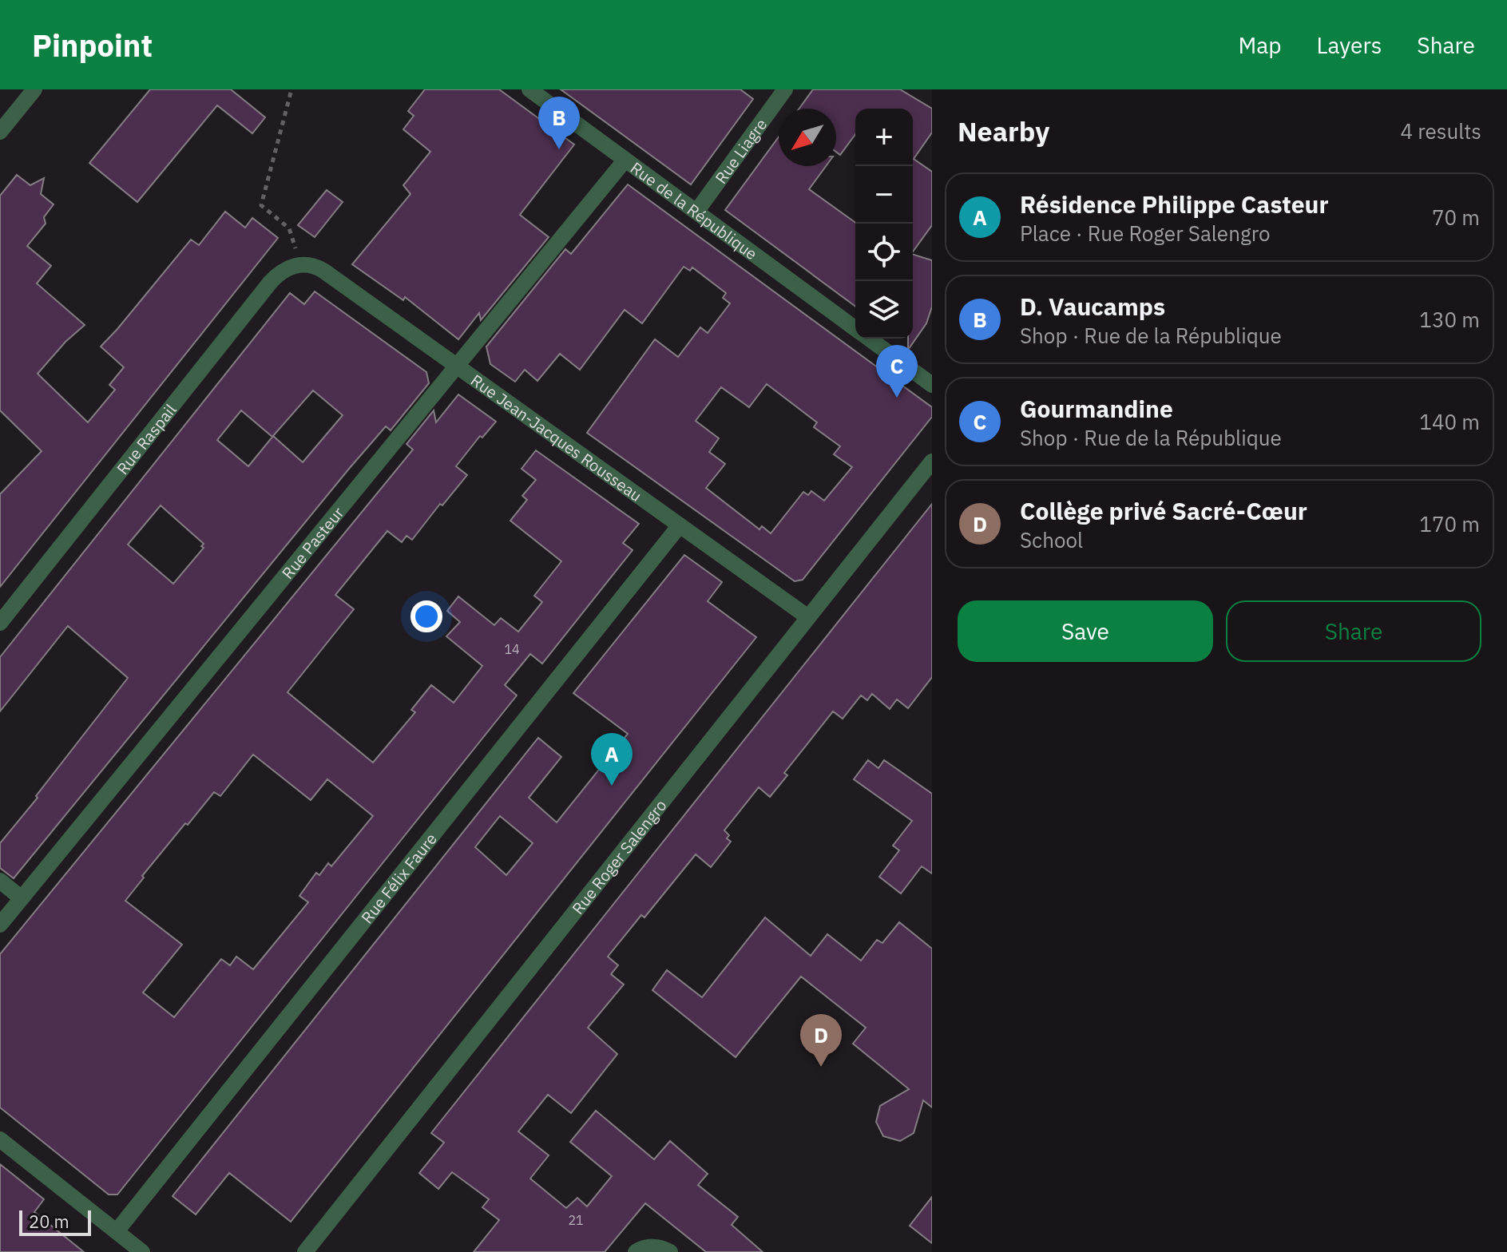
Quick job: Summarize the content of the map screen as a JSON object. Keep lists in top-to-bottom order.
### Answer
{
  "streets": {
    "street": [
      "Rue Liagre",
      "Rue de la République",
      "Rue Jean-Jacques Rousseau",
      "Rue Raspail",
      "Rue Pasteur",
      "Rue Roger Salengro",
      "Rue Félix Faure"
    ]
  },
  "crossings": [
    ["Rue Liagre", "Rue de la République"],
    ["Rue de la République", "Rue Pasteur"],
    ["Rue Jean-Jacques Rousseau", "Rue Raspail"],
    ["Rue Jean-Jacques Rousseau", "Rue Pasteur"],
    ["Rue Jean-Jacques Rousseau", "Rue Roger Salengro"],
    ["Rue Jean-Jacques Rousseau", "Rue Félix Faure"]
  ],
  "house_numbers": ["14", "21"],
  "scale_bar": "20 m",
  "north": "bottom left",
  "page": {
    "header": "Pinpoint",
    "nav": ["Map", "Layers", "Share"],
    "heading": ["Nearby", "4 results"],
    "pins": [
      "B",
      "C",
      "A",
      "D"
    ],
    "map_buttons": ["+", "−"],
    "list": [
      {
        "mark": "A",
        "name": "Résidence Philippe Casteur",
        "note": "Place · Rue Roger Salengro",
        "value": "70 m"
      },
      {
        "mark": "B",
        "name": "D. Vaucamps",
        "note": "Shop · Rue de la République",
        "value": "130 m"
      },
      {
        "mark": "C",
        "name": "Gourmandine",
        "note": "Shop · Rue de la République",
        "value": "140 m"
      },
      {
        "mark": "D",
        "name": "Collège privé Sacré-Cœur",
        "note": "School",
        "value": "170 m"
      }
    ],
    "buttons": ["Save", "Share"],
    "scale": "20 m"
  }
}
